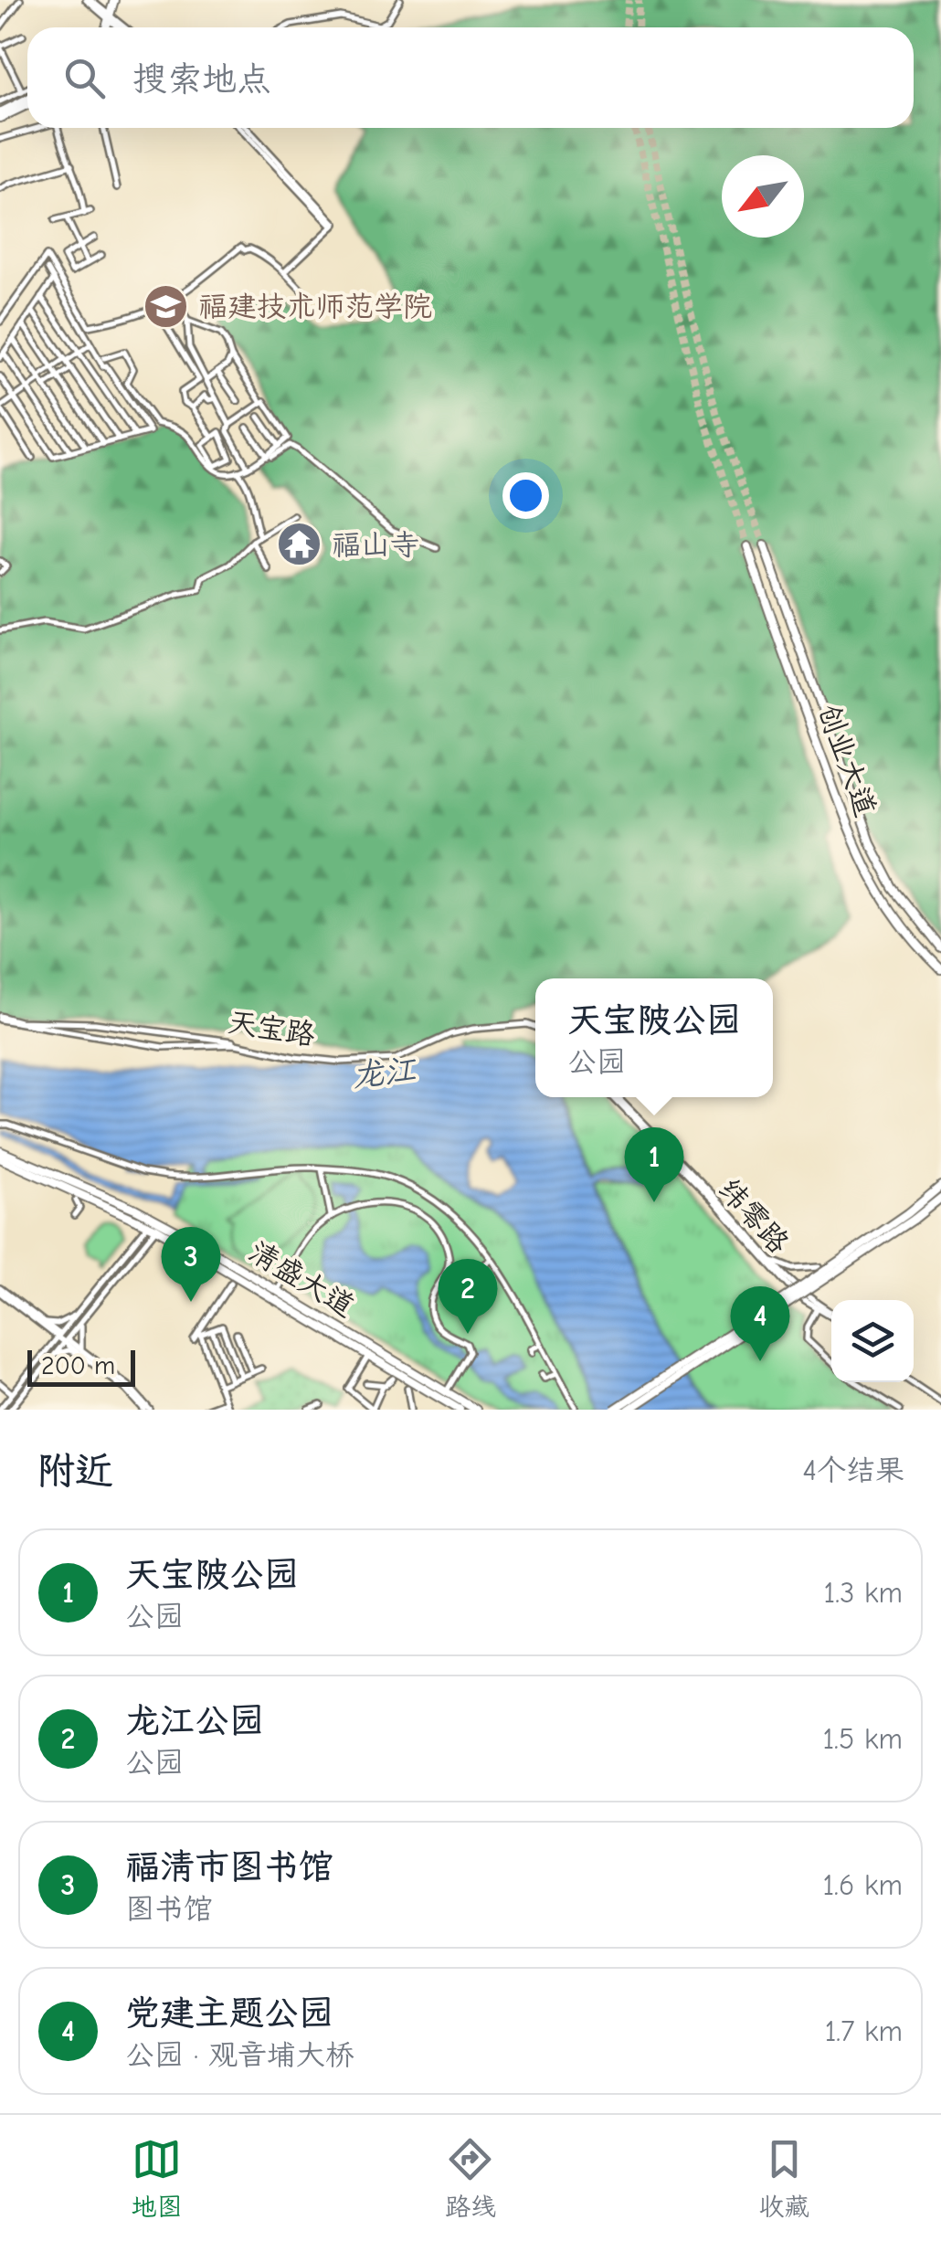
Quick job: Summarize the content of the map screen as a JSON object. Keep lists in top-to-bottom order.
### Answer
{
  "streets": {
    "main road": ["创业大道", "清盛大道"],
    "street": ["天宝路", "纬零路"]
  },
  "water": ["龙江"],
  "places": {
    "school or university": ["福建技术师范学院"],
    "temple": ["福山寺"]
  },
  "scale_bar": "200 m",
  "north": "bottom left",
  "page": {
    "search": "搜索地点",
    "popup": ["天宝陂公园", "公园"],
    "pins": [
      "1",
      "3",
      "2",
      "4"
    ],
    "scale": "200 m",
    "heading": ["附近", "4个结果"],
    "list": [
      {
        "mark": "1",
        "name": "天宝陂公园",
        "note": "公园",
        "value": "1.3 km"
      },
      {
        "mark": "2",
        "name": "龙江公园",
        "note": "公园",
        "value": "1.5 km"
      },
      {
        "mark": "3",
        "name": "福清市图书馆",
        "note": "图书馆",
        "value": "1.6 km"
      },
      {
        "mark": "4",
        "name": "党建主题公园",
        "note": "公园 · 观音埔大桥",
        "value": "1.7 km"
      }
    ],
    "nav": ["地图", "路线", "收藏"]
  }
}
